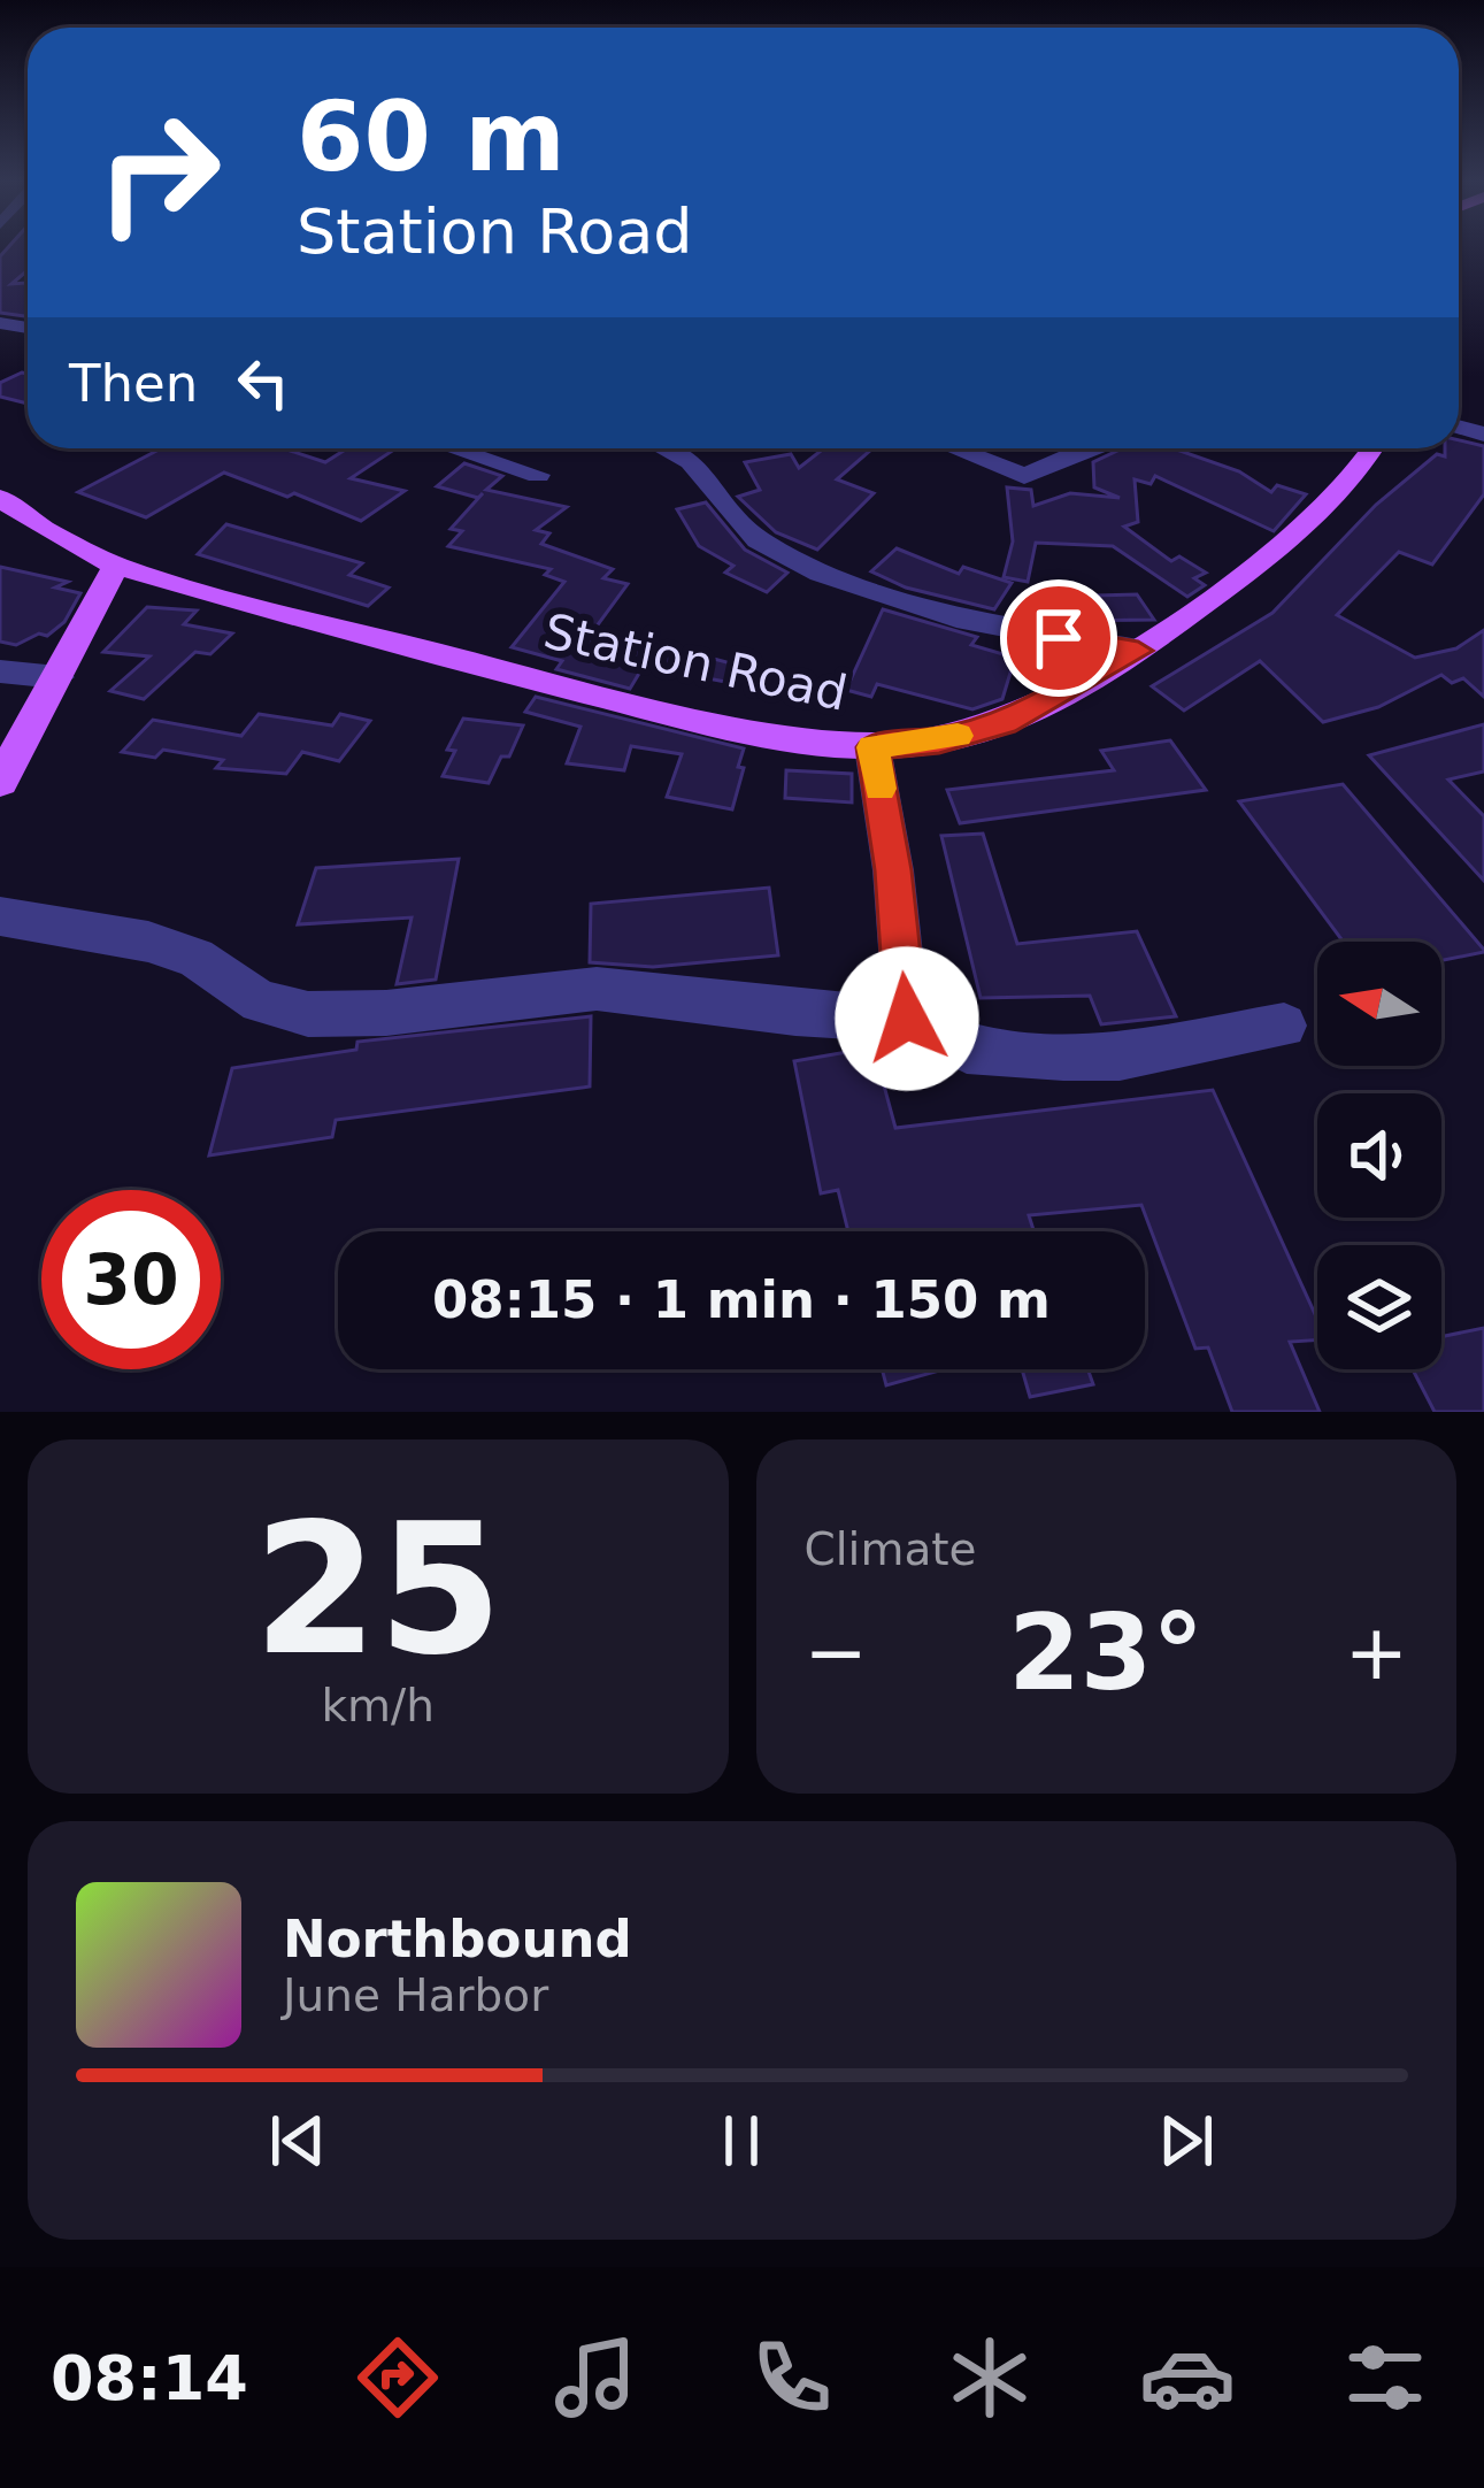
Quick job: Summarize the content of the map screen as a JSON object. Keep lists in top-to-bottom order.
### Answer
{
  "streets": {
    "main road": ["Station Road"]
  },
  "north": "left",
  "page": {
    "turn": ["60 m", "Station Road"],
    "then": "Then",
    "limit": "30",
    "trip": "08:15 · 1 min · 150 m",
    "tile": [
      ["25", "km/h"],
      "Climate"
    ],
    "heat": ["−", "23°", "+"],
    "song": ["Northbound", "June Harbor"],
    "tabs": "08:14"
  }
}
